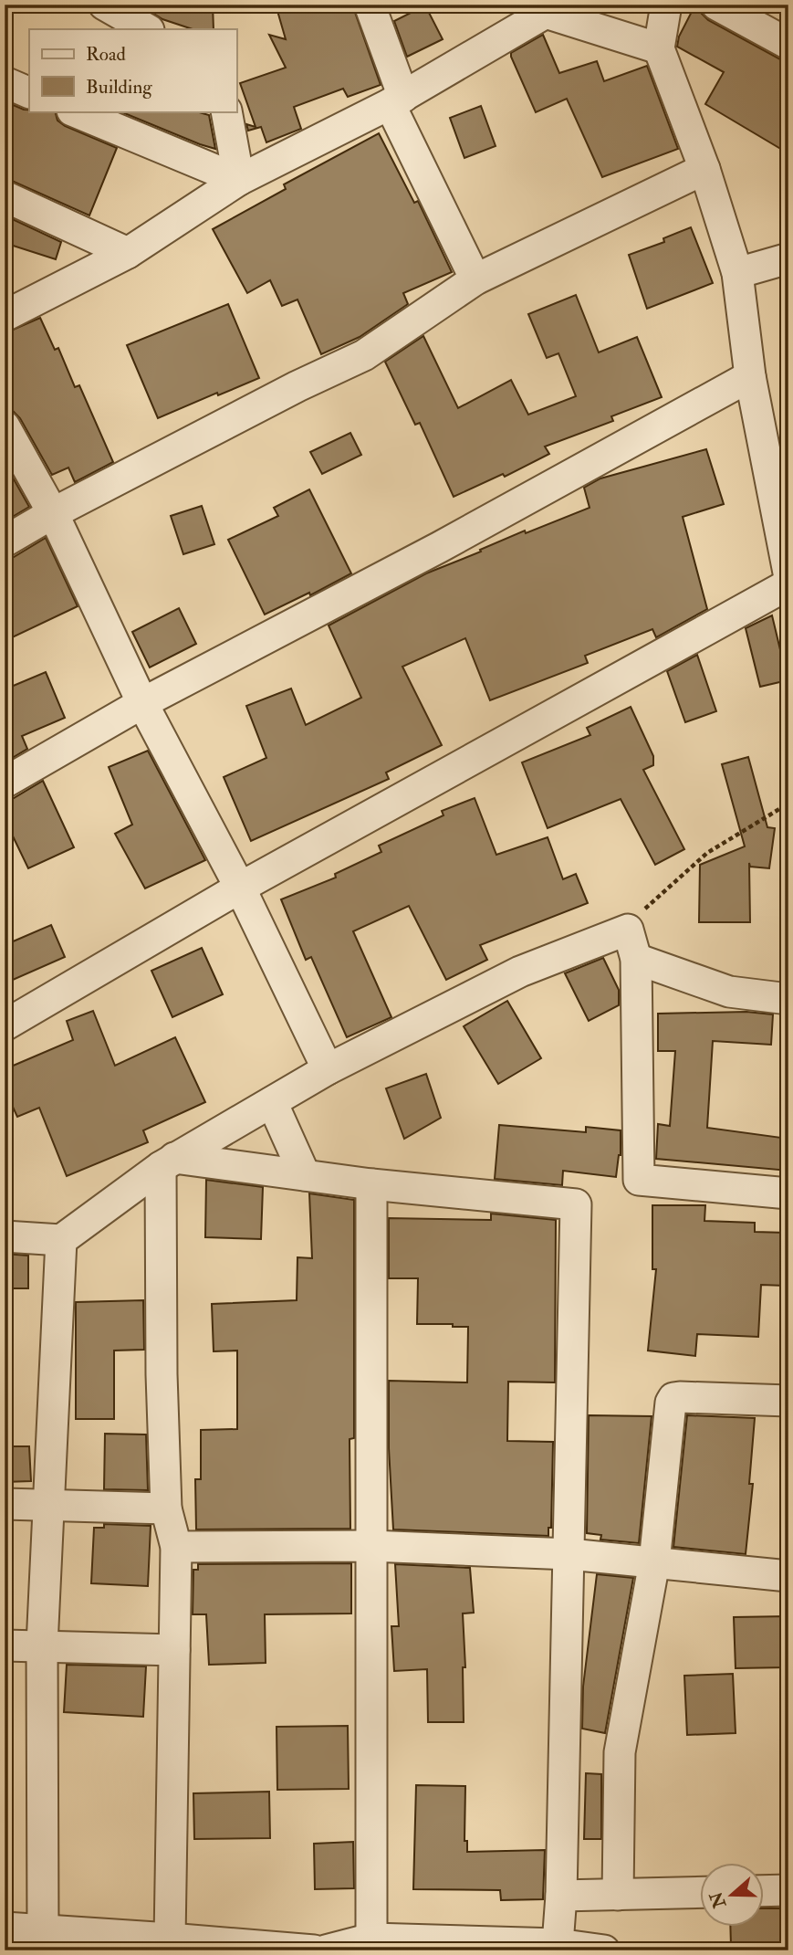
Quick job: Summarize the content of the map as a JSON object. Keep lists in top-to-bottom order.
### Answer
{
  "legend": ["Road", "Building"],
  "north": "left"
}
